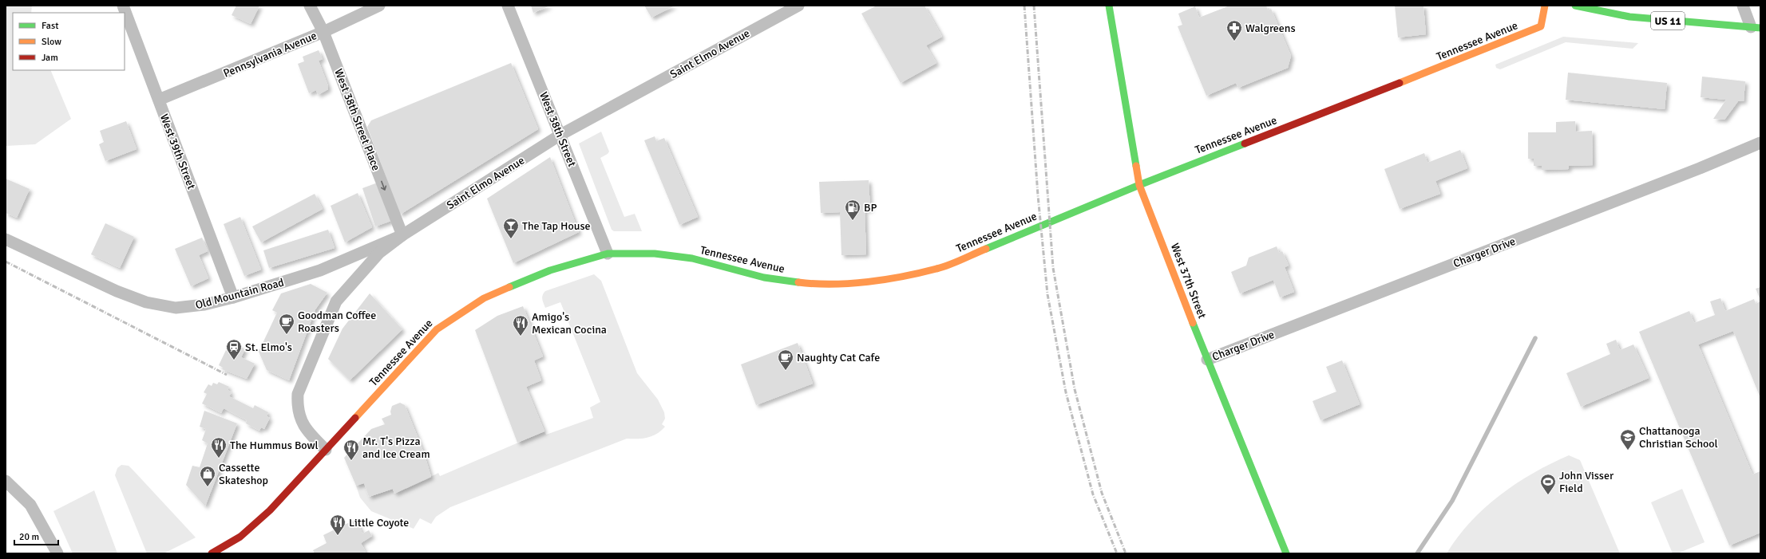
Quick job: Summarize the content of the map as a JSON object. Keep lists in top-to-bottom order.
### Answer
{
  "streets": {
    "main road": ["US 11", "Tennessee Avenue", "West 37th Street"],
    "street": [
      "Saint Elmo Avenue",
      "Pennsylvania Avenue",
      "West 38th Street Place",
      "West 38th Street",
      "West 39th Street",
      "Charger Drive",
      "Old Mountain Road"
    ]
  },
  "crossings": [
    ["Tennessee Avenue", "Saint Elmo Avenue"],
    ["Tennessee Avenue", "West 38th Street"],
    ["Tennessee Avenue", "West 37th Street"],
    ["Saint Elmo Avenue", "West 38th Street Place"],
    ["Saint Elmo Avenue", "West 38th Street"],
    ["Saint Elmo Avenue", "Old Mountain Road"],
    ["Pennsylvania Avenue", "West 38th Street Place"],
    ["Pennsylvania Avenue", "West 39th Street"],
    ["West 38th Street Place", "Old Mountain Road"],
    ["West 39th Street", "Old Mountain Road"],
    ["Charger Drive", "West 37th Street"]
  ],
  "one_way": ["West 38th Street Place"],
  "places": {
    "pharmacy": ["Walgreens"],
    "fuel station": ["BP"],
    "bar": ["The Tap House"],
    "cafe": ["Goodman Coffee Roasters", "Naughty Cat Cafe"],
    "restaurant": [
      "Amigo's Mexican Cocina",
      "The Hummus Bowl",
      "Mr. T's Pizza and Ice Cream",
      "Little Coyote"
    ],
    "station": ["St. Elmo's"],
    "school or university": ["Chattanooga Christian School"],
    "shop": ["Cassette Skateshop"],
    "sports": ["John Visser Field"]
  },
  "legend": ["Fast", "Slow", "Jam"],
  "scale_bar": "20 m"
}
